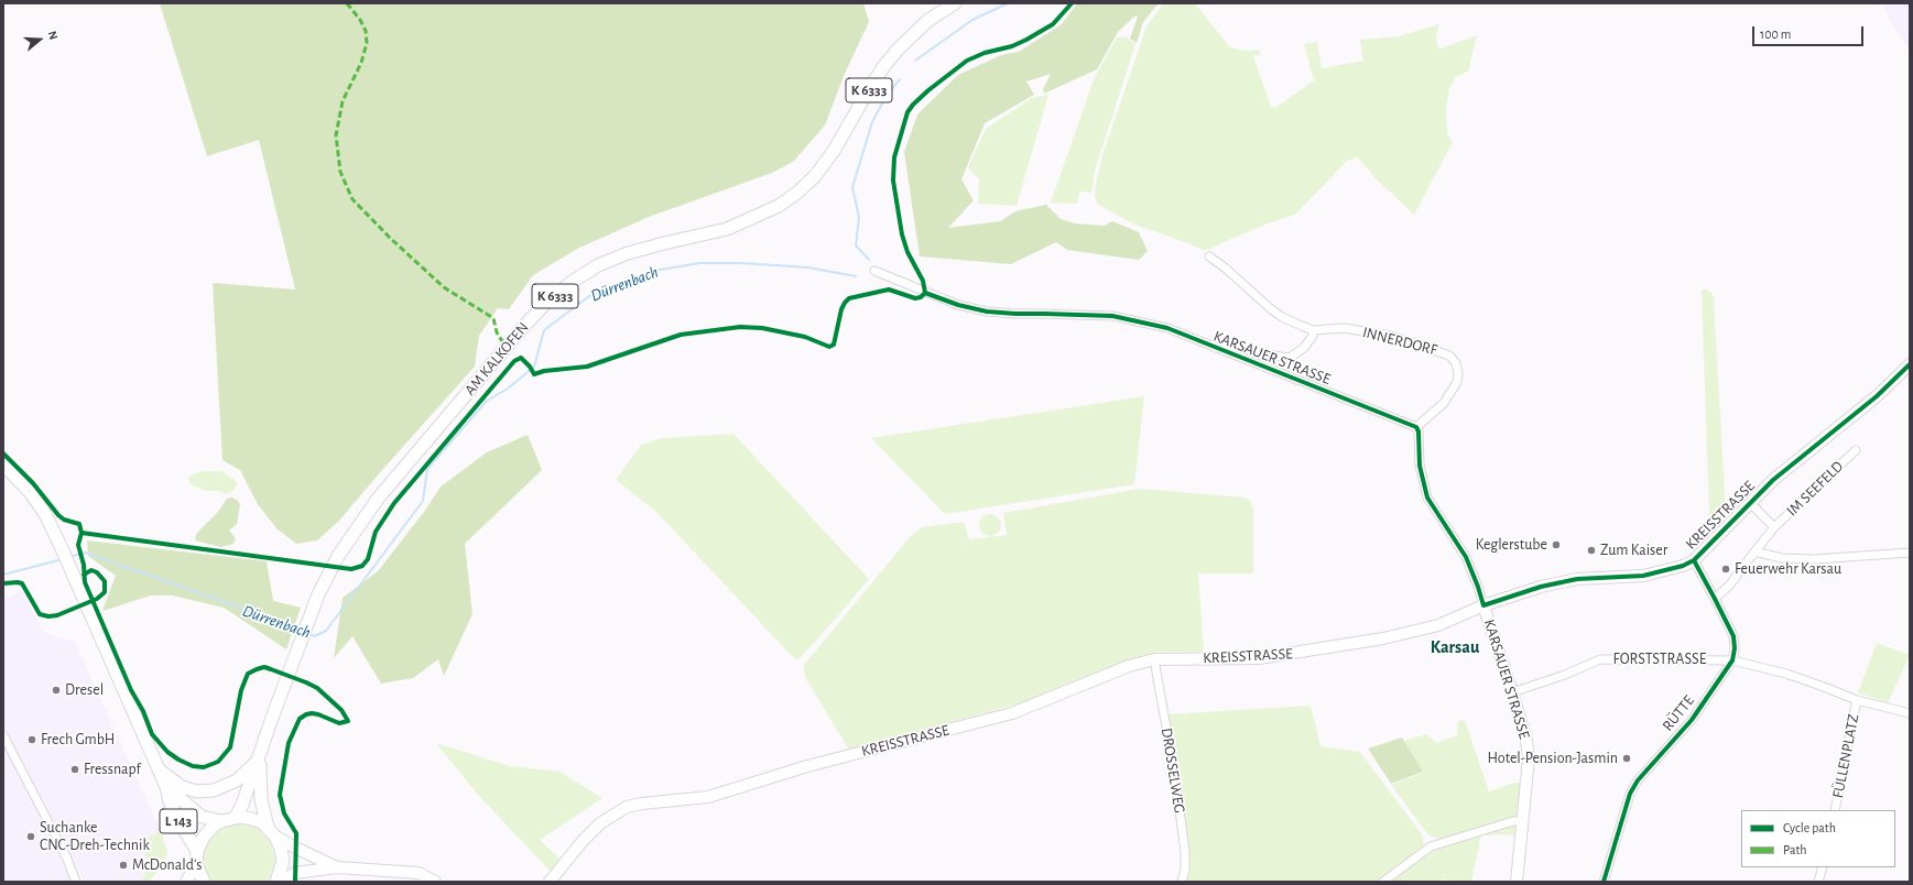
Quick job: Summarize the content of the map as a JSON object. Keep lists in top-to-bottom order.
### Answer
{
  "streets": {
    "main road": ["K 6333", "AM KALKOFEN", "L 143"],
    "street": [
      "INNERDORF",
      "KARSAUER STRASSE",
      "IM SEEFELD",
      "KREISSTRASSE",
      "FORSTSTRASSE",
      "RÜTTE",
      "FÜLLENPLATZ",
      "DROSSELWEG"
    ]
  },
  "crossings": [
    ["INNERDORF", "KARSAUER STRASSE"],
    ["KARSAUER STRASSE", "KREISSTRASSE"],
    ["KARSAUER STRASSE", "FORSTSTRASSE"],
    ["AM KALKOFEN", "L 143"],
    ["IM SEEFELD", "KREISSTRASSE"],
    ["KREISSTRASSE", "DROSSELWEG"],
    ["FORSTSTRASSE", "RÜTTE"],
    ["FORSTSTRASSE", "FÜLLENPLATZ"]
  ],
  "districts": ["Karsau"],
  "water": ["Dürrenbach"],
  "places": [
    "Keglerstube",
    "Zum Kaiser",
    "Feuerwehr Karsau",
    "Dresel",
    "Frech GmbH",
    "Hotel-Pension-Jasmin",
    "Fressnapf",
    "Suchanke CNC-Dreh-Technik",
    "McDonald's"
  ],
  "legend": ["Cycle path", "Path"],
  "scale_bar": "100 m",
  "north": "right"
}
